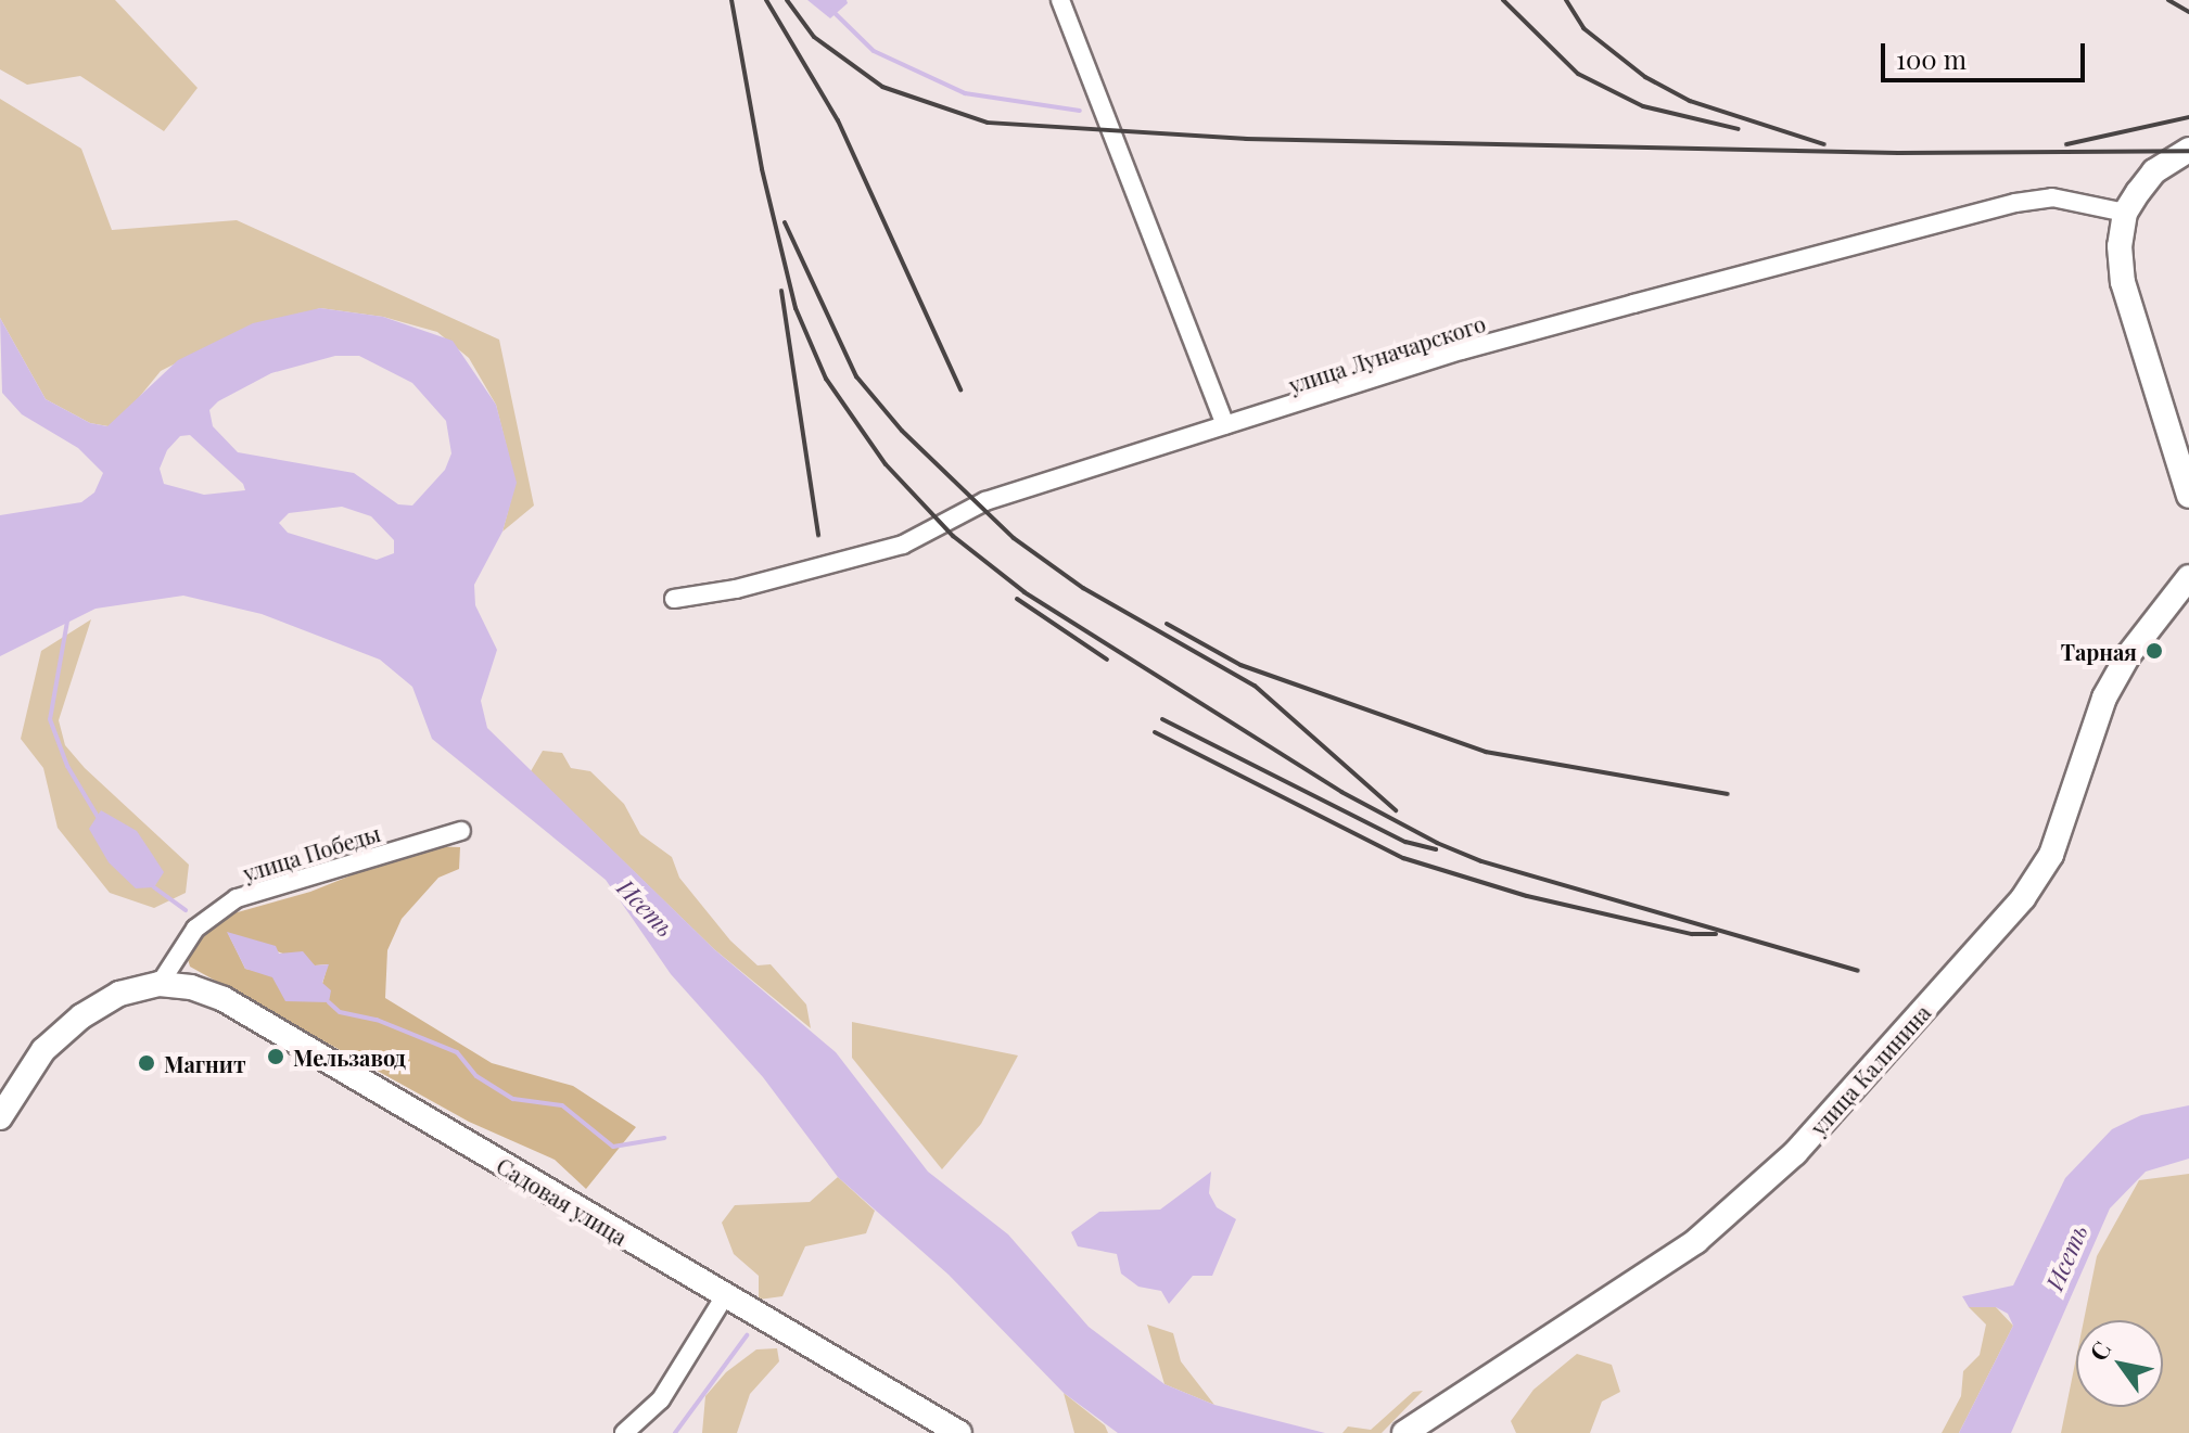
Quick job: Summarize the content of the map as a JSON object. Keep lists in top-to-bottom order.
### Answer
{
  "streets": {
    "main road": ["улица Калинина", "Садовая улица"],
    "street": ["улица Луначарского", "улица Победы"]
  },
  "crossings": [
    ["улица Победы", "Садовая улица"]
  ],
  "water": ["Исеть"],
  "places": ["Тарная", "Мельзавод", "Магнит"],
  "scale_bar": "100 m",
  "north": "top left"
}
